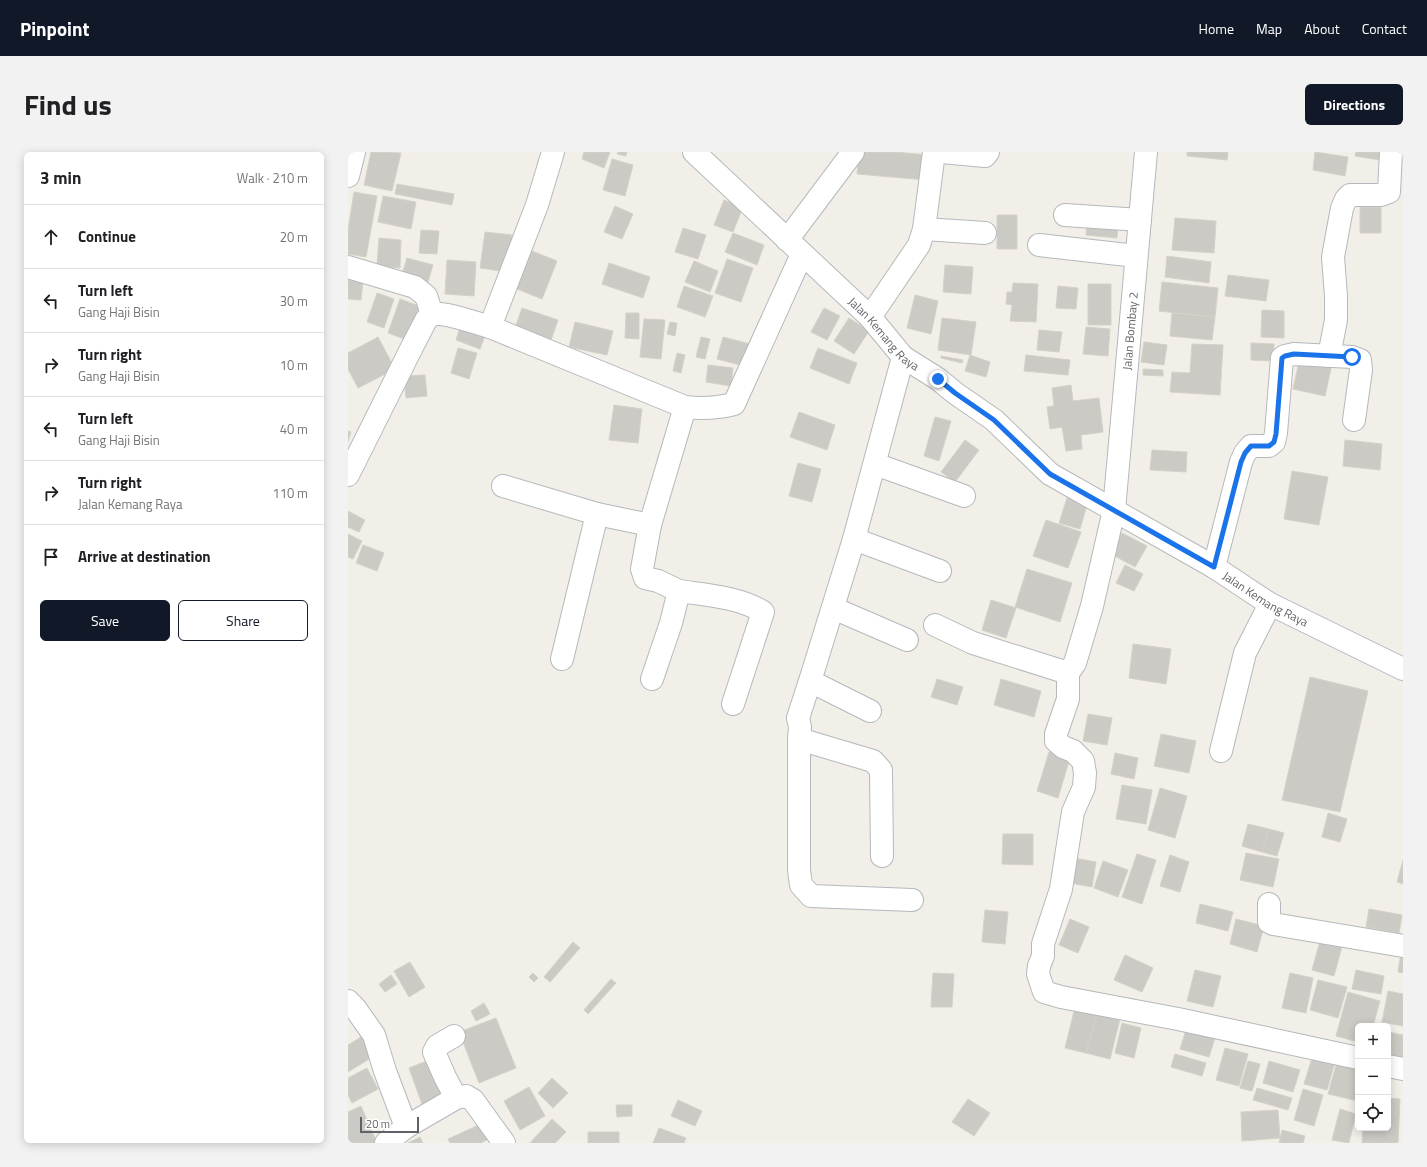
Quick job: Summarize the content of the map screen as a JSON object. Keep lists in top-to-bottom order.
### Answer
{
  "streets": {
    "street": ["Jalan Bombay 2", "Jalan Kemang Raya"]
  },
  "crossings": [
    ["Jalan Bombay 2", "Jalan Kemang Raya"]
  ],
  "scale_bar": "20 m",
  "page": {
    "header": "Pinpoint",
    "nav": [
      "Home",
      "Map",
      "About",
      "Contact"
    ],
    "title": "Find us",
    "buttons": [
      "Directions",
      ["Save", "Share"]
    ],
    "heading": ["3 min", "Walk · 210 m"],
    "list": [
      ["Continue", "20 m"],
      ["Turn left", "Gang Haji Bisin", "30 m"],
      ["Turn right", "Gang Haji Bisin", "10 m"],
      ["Turn left", "Gang Haji Bisin", "40 m"],
      ["Turn right", "Jalan Kemang Raya", "110 m"],
      "Arrive at destination"
    ],
    "map_buttons": ["+", "−"],
    "scale": "20 m"
  }
}
